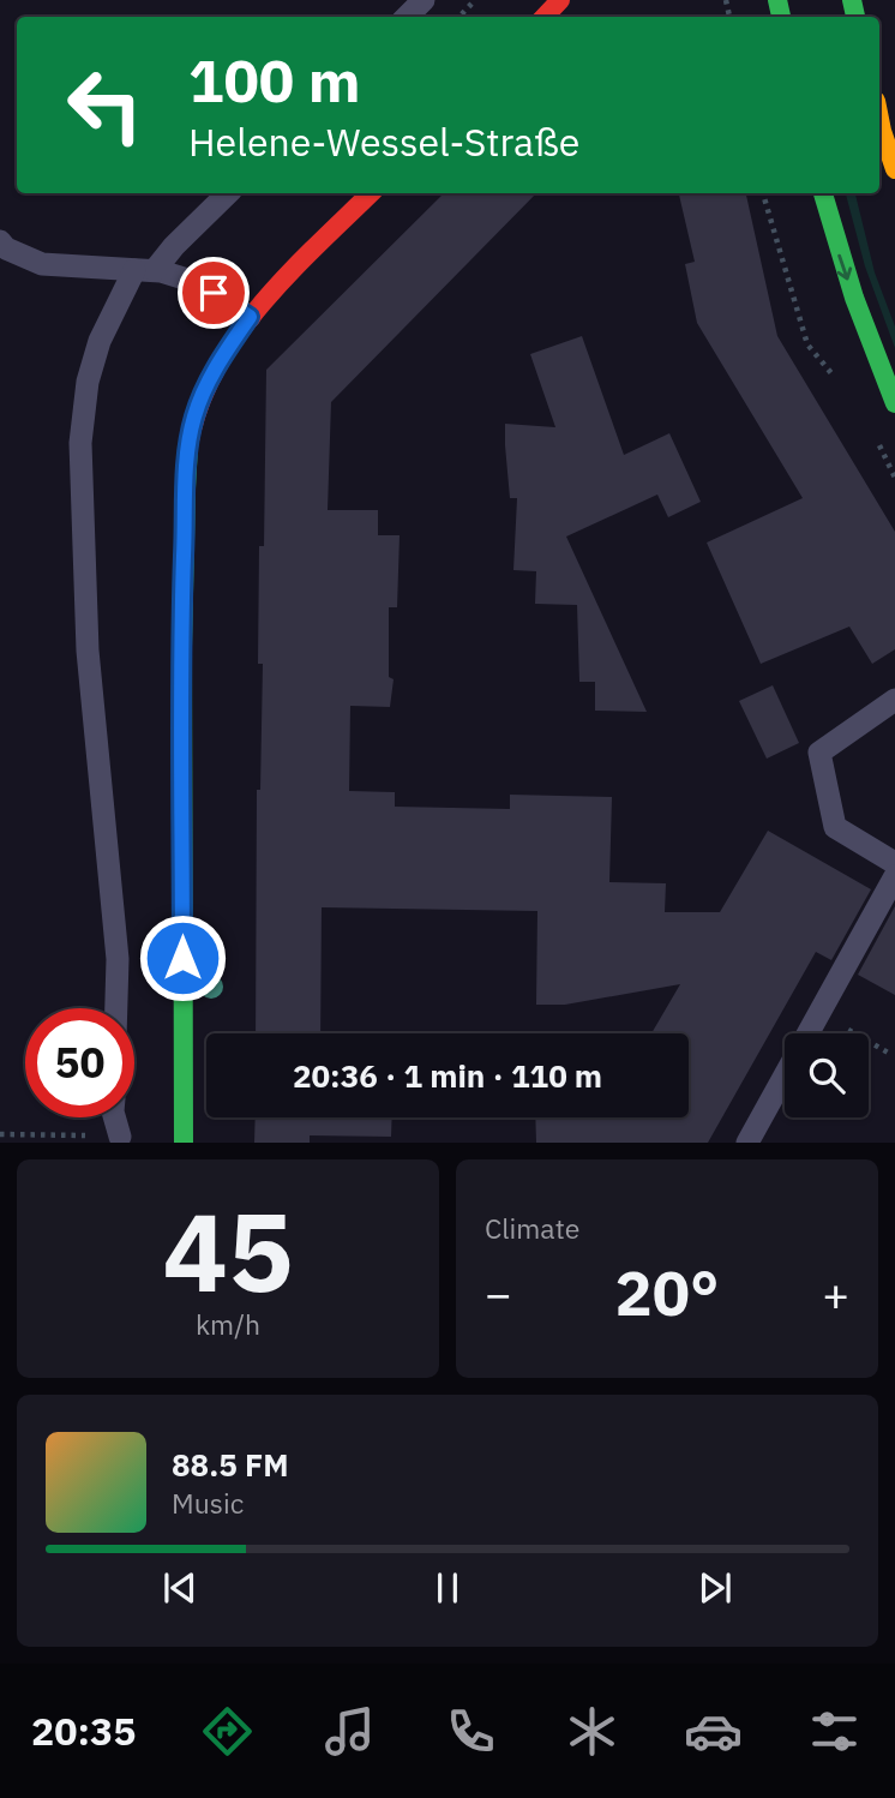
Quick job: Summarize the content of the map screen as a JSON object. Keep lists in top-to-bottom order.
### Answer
{
  "page": {
    "turn": ["100 m", "Helene-Wessel-Straße"],
    "limit": "50",
    "trip": "20:36 · 1 min · 110 m",
    "tile": [
      ["45", "km/h"],
      "Climate"
    ],
    "heat": ["−", "20°", "+"],
    "song": ["88.5 FM", "Music"],
    "tabs": "20:35"
  }
}
